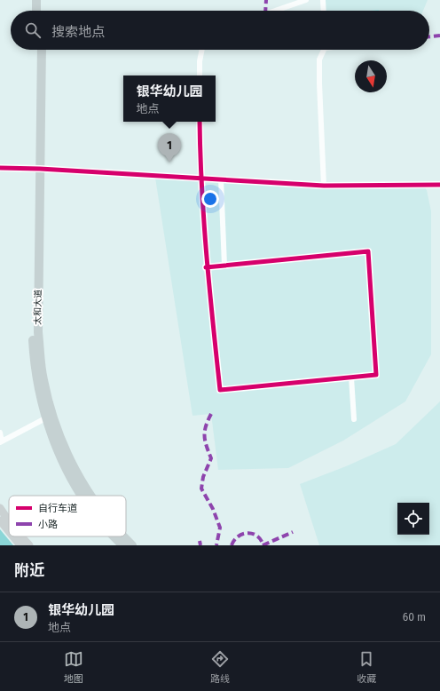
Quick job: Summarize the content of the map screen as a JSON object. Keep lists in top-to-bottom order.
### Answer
{
  "streets": {
    "main road": ["太和大道"]
  },
  "legend": ["自行车道", "小路"],
  "north": "bottom",
  "page": {
    "search": "搜索地点",
    "popup": ["银华幼儿园", "地点"],
    "pins": "1",
    "heading": "附近",
    "list": [
      {
        "mark": "1",
        "name": "银华幼儿园",
        "note": "地点",
        "value": "60 m"
      }
    ],
    "nav": ["地图", "路线", "收藏"]
  }
}
